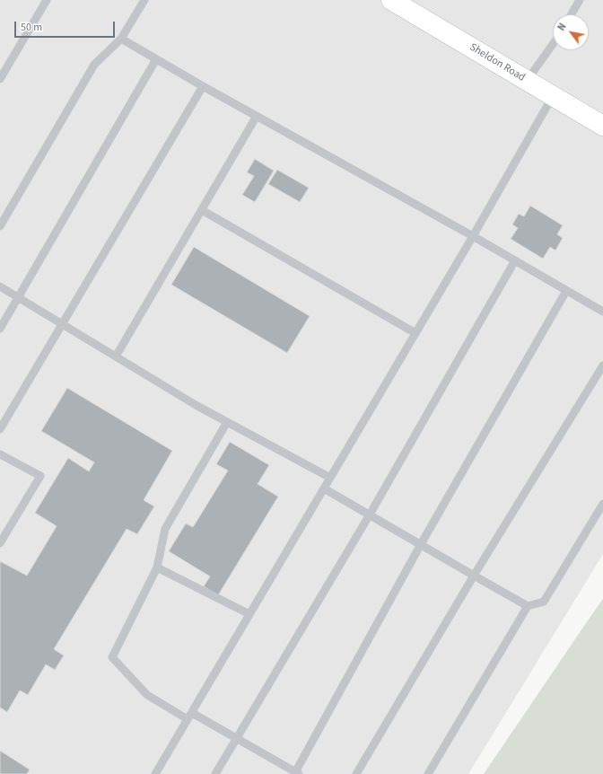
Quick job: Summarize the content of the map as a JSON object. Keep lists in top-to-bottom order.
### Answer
{
  "streets": {
    "main road": ["Sheldon Road"]
  },
  "scale_bar": "50 m",
  "north": "top left"
}
